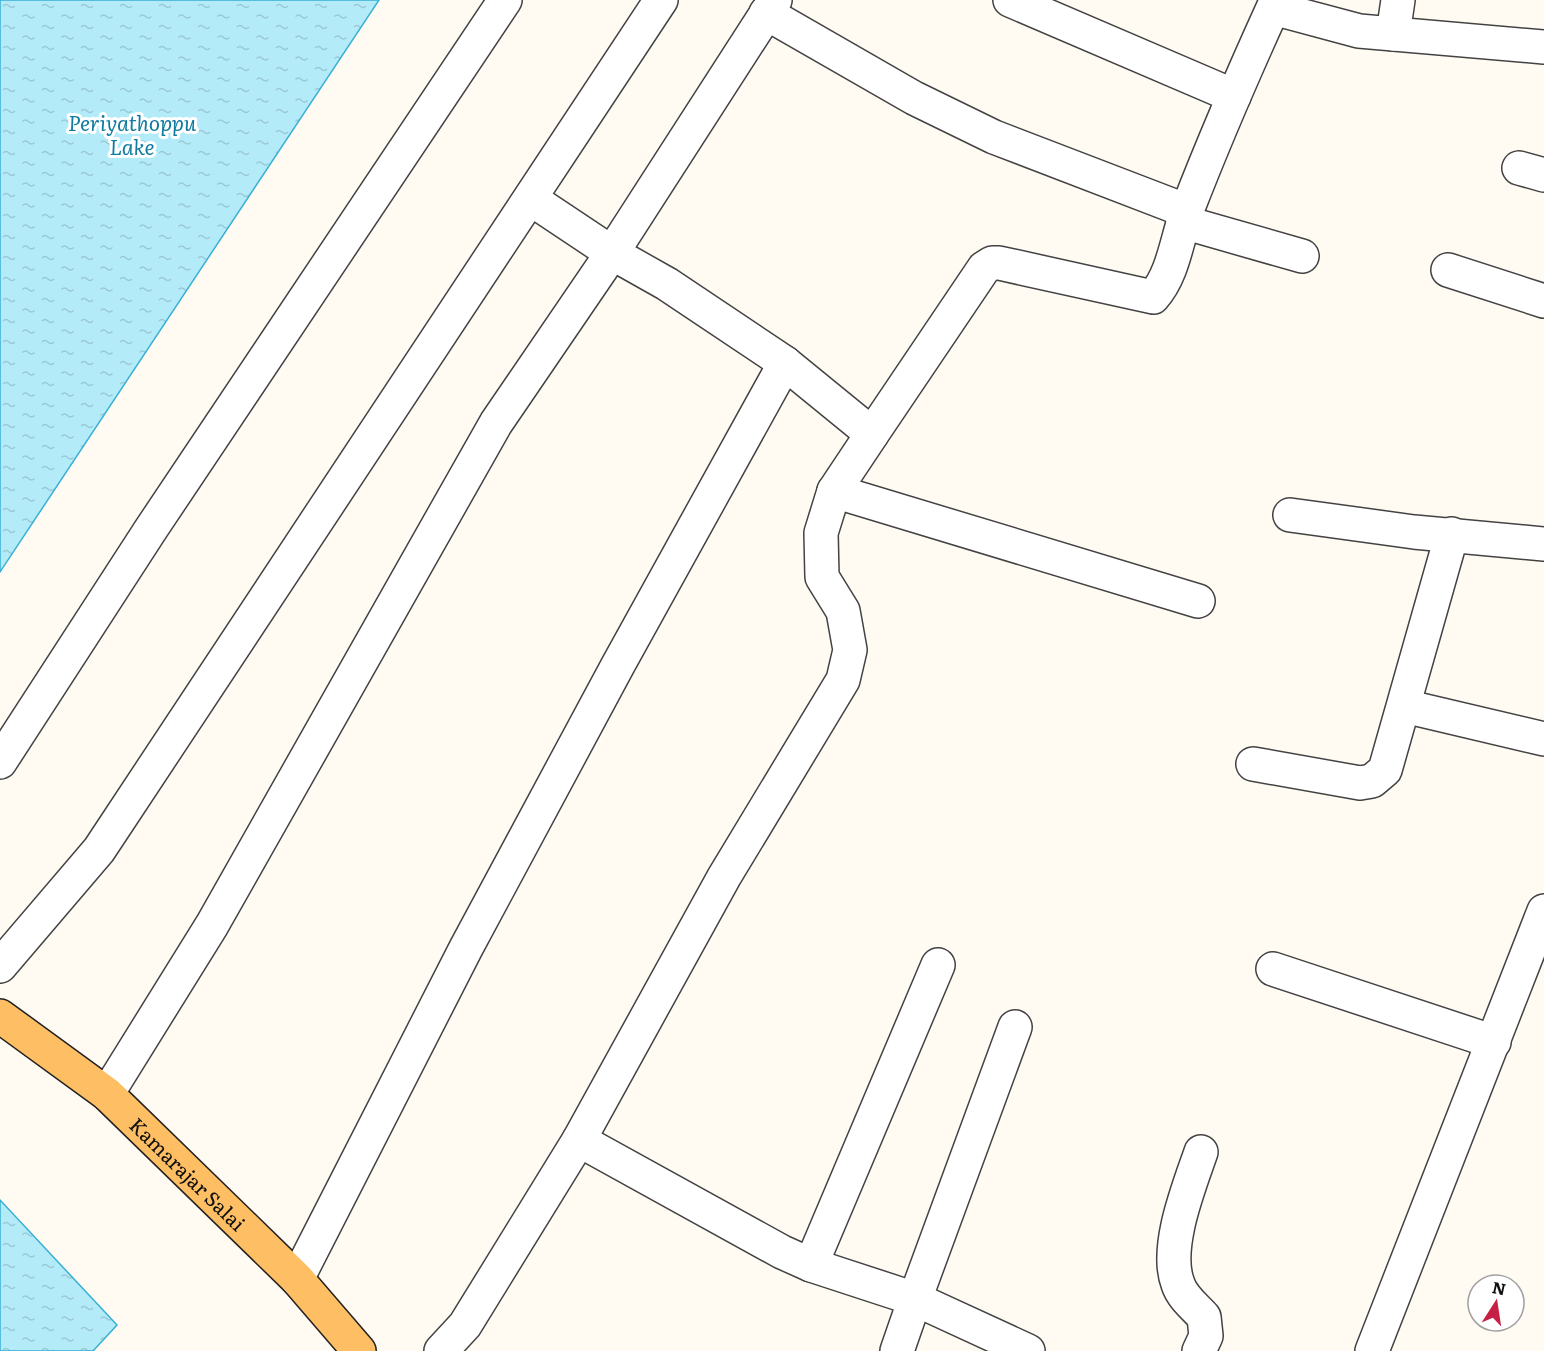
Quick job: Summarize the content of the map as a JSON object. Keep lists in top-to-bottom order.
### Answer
{
  "streets": {
    "main road": ["Kamarajar Salai"]
  },
  "water": ["Periyathoppu Lake"],
  "north": "top"
}
